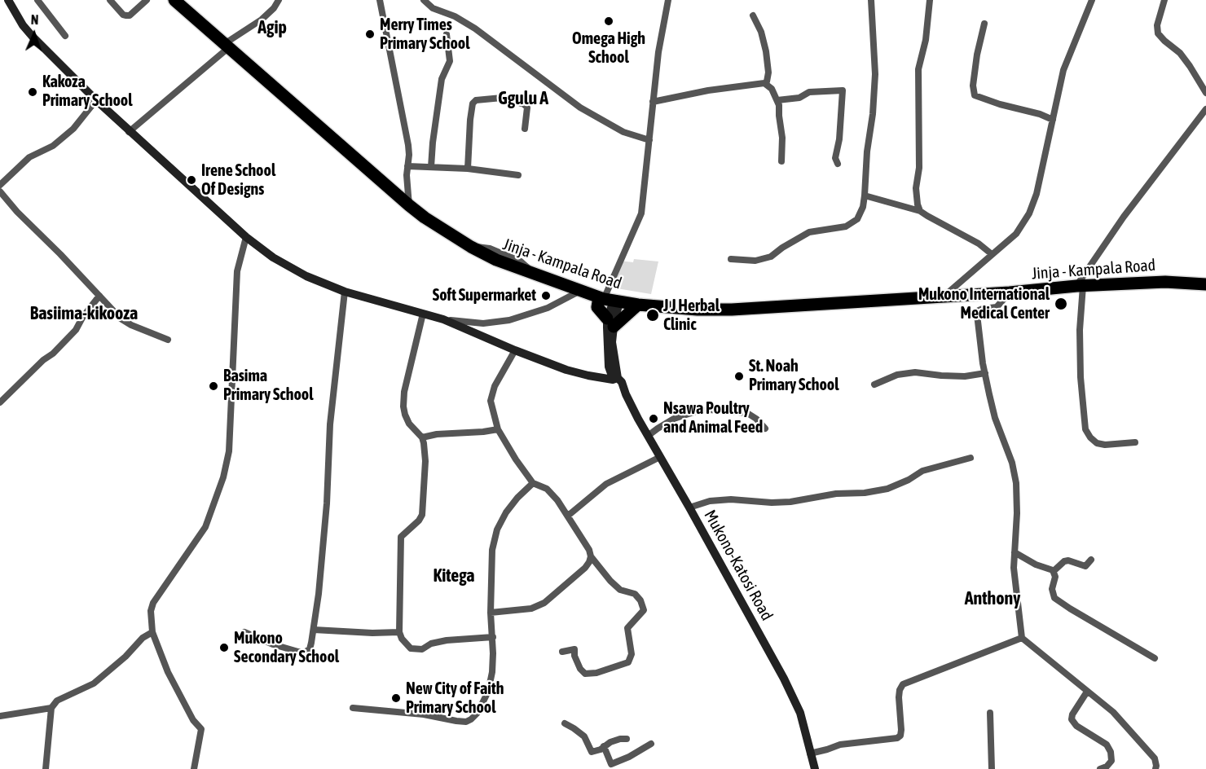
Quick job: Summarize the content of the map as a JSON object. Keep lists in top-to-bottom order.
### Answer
{
  "streets": {
    "highway": ["Jinja - Kampala Road"],
    "street": ["Mukono-Katosi Road"]
  },
  "crossings": [
    ["Jinja - Kampala Road", "Mukono-Katosi Road"]
  ],
  "districts": [
    "Agip",
    "Ggulu A",
    "Basiima-kikooza",
    "Kitega",
    "Anthony"
  ],
  "places": [
    "Omega High School",
    "Merry Times Primary School",
    "Kakoza Primary School",
    "Irene School Of Designs",
    "Soft Supermarket",
    "Mukono International Medical Center",
    "J J Herbal Clinic",
    "St. Noah Primary School",
    "Basima Primary School",
    "Nsawa Poultry and Animal Feed",
    "Mukono Secondary School",
    "New City of Faith Primary School"
  ],
  "north": "top"
}
